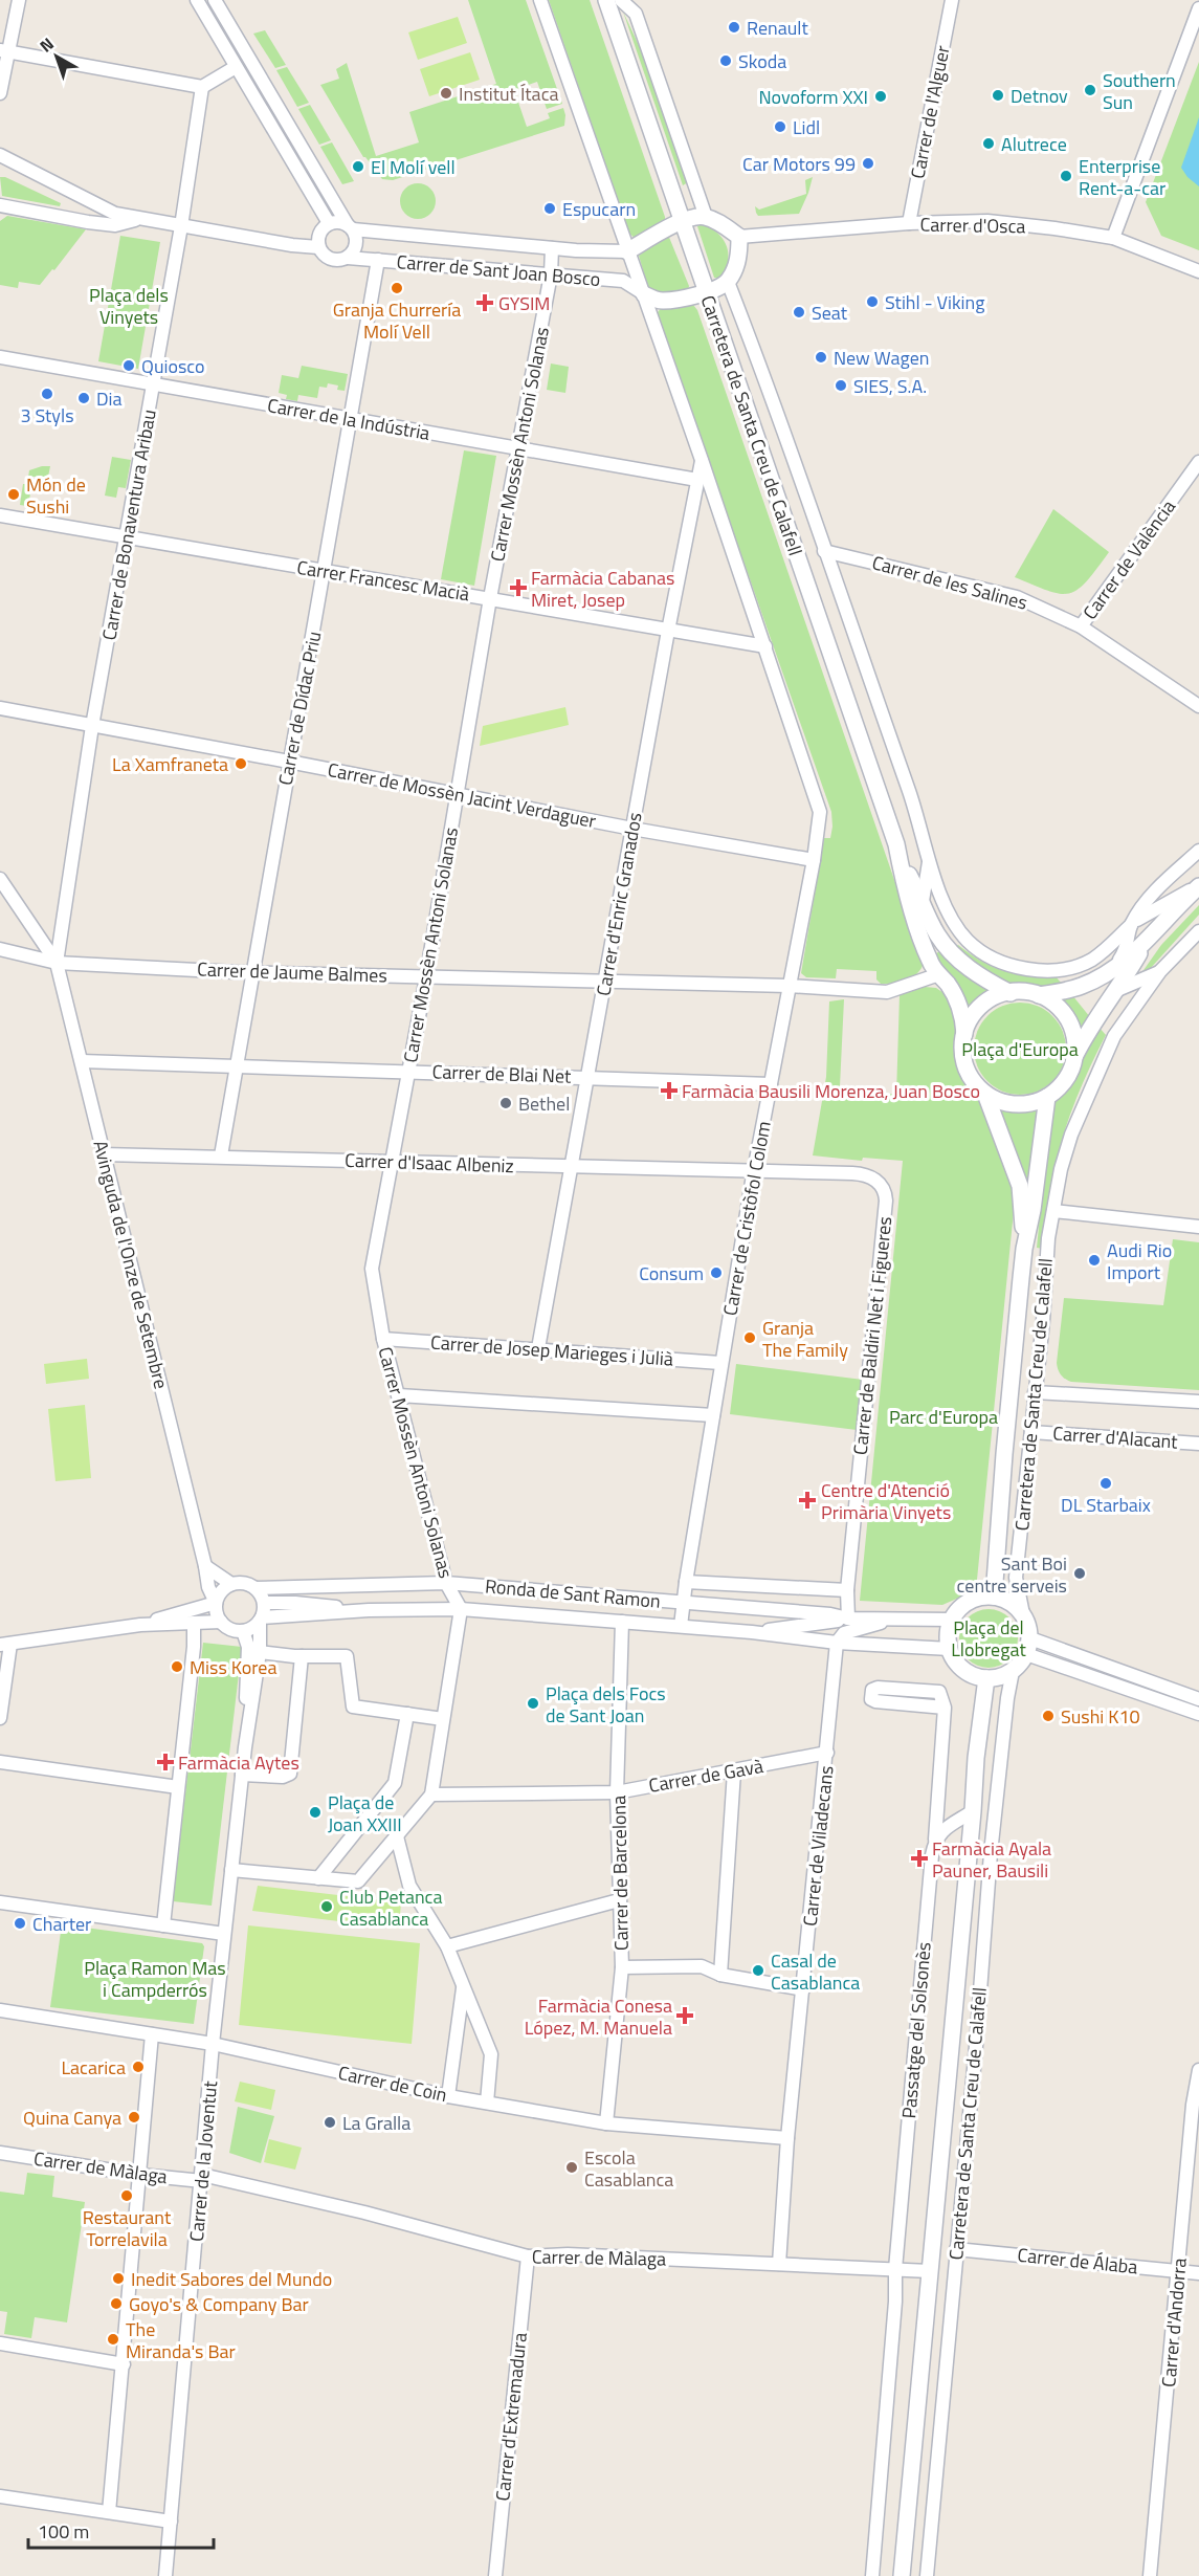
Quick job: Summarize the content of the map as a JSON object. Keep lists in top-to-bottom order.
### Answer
{
  "streets": {
    "street": [
      "Carrer de l'Alguer",
      "Carrer d'Osca",
      "Carrer de Sant Joan Bosco",
      "Carrer de la Indústria",
      "Carretera de Santa Creu de Calafell",
      "Carrer Mossèn Antoni Solanas",
      "Carrer de Bonaventura Aribau",
      "Carrer de València",
      "Carrer Francesc Macià",
      "Carrer de les Salines",
      "Carrer de Dídac Priu",
      "Carrer de Mossèn Jacint Verdaguer",
      "Carrer d'Enric Granados",
      "Carrer de Jaume Balmes",
      "Carrer de Blai Net",
      "Carrer d'Isaac Albeniz",
      "Carrer de Cristòfol Colom",
      "Avinguda de l'Onze de Setembre",
      "Carrer de Baldiri Net i Figueres",
      "Carrer de Josep Marieges i Julià",
      "Carrer d'Alacant",
      "Ronda de Sant Ramon",
      "Carrer de Gavà",
      "Carrer de Viladecans",
      "Carrer de Barcelona",
      "Passatge del Solsonès",
      "Carrer de Coin",
      "Carrer de la Joventut",
      "Carrer de Màlaga",
      "Carrer de Álaba",
      "Carrer d'Andorra",
      "Carrer d'Extremadura"
    ]
  },
  "crossings": [
    ["Carrer de l'Alguer", "Carrer d'Osca"],
    ["Carrer de Sant Joan Bosco", "Carrer Mossèn Antoni Solanas"],
    ["Carrer de Sant Joan Bosco", "Carrer de Dídac Priu"],
    ["Carrer de la Indústria", "Carrer Mossèn Antoni Solanas"],
    ["Carrer de la Indústria", "Carrer de Bonaventura Aribau"],
    ["Carrer de la Indústria", "Carrer de Dídac Priu"],
    ["Carrer de la Indústria", "Carrer d'Enric Granados"],
    ["Carretera de Santa Creu de Calafell", "Carrer de les Salines"],
    ["Carretera de Santa Creu de Calafell", "Carrer de Jaume Balmes"],
    ["Carretera de Santa Creu de Calafell", "Carrer d'Alacant"],
    ["Carretera de Santa Creu de Calafell", "Ronda de Sant Ramon"],
    ["Carretera de Santa Creu de Calafell", "Carrer de Màlaga"],
    ["Carretera de Santa Creu de Calafell", "Carrer de Álaba"],
    ["Carrer Mossèn Antoni Solanas", "Carrer Francesc Macià"],
    ["Carrer Mossèn Antoni Solanas", "Carrer de Mossèn Jacint Verdaguer"],
    ["Carrer Mossèn Antoni Solanas", "Carrer de Jaume Balmes"],
    ["Carrer Mossèn Antoni Solanas", "Carrer de Blai Net"],
    ["Carrer Mossèn Antoni Solanas", "Carrer d'Isaac Albeniz"],
    ["Carrer Mossèn Antoni Solanas", "Carrer de Josep Marieges i Julià"],
    ["Carrer Mossèn Antoni Solanas", "Ronda de Sant Ramon"],
    ["Carrer de Bonaventura Aribau", "Carrer Francesc Macià"],
    ["Carrer de Bonaventura Aribau", "Carrer de Mossèn Jacint Verdaguer"],
    ["Carrer de Bonaventura Aribau", "Carrer de Jaume Balmes"],
    ["Carrer de Bonaventura Aribau", "Avinguda de l'Onze de Setembre"],
    ["Carrer de València", "Carrer de les Salines"],
    ["Carrer Francesc Macià", "Carrer de Dídac Priu"],
    ["Carrer Francesc Macià", "Carrer d'Enric Granados"],
    ["Carrer Francesc Macià", "Carrer de Cristòfol Colom"],
    ["Carrer de Dídac Priu", "Carrer de Mossèn Jacint Verdaguer"],
    ["Carrer de Dídac Priu", "Carrer de Jaume Balmes"],
    ["Carrer de Dídac Priu", "Carrer de Blai Net"],
    ["Carrer de Dídac Priu", "Carrer d'Isaac Albeniz"],
    ["Carrer de Mossèn Jacint Verdaguer", "Carrer d'Enric Granados"],
    ["Carrer de Mossèn Jacint Verdaguer", "Carrer de Cristòfol Colom"],
    ["Carrer d'Enric Granados", "Carrer de Jaume Balmes"],
    ["Carrer d'Enric Granados", "Carrer de Blai Net"],
    ["Carrer d'Enric Granados", "Carrer d'Isaac Albeniz"],
    ["Carrer d'Enric Granados", "Carrer de Josep Marieges i Julià"],
    ["Carrer de Jaume Balmes", "Carrer de Cristòfol Colom"],
    ["Carrer de Jaume Balmes", "Avinguda de l'Onze de Setembre"],
    ["Carrer de Blai Net", "Carrer de Cristòfol Colom"],
    ["Carrer de Blai Net", "Avinguda de l'Onze de Setembre"],
    ["Carrer d'Isaac Albeniz", "Carrer de Cristòfol Colom"],
    ["Carrer d'Isaac Albeniz", "Avinguda de l'Onze de Setembre"],
    ["Carrer d'Isaac Albeniz", "Carrer de Baldiri Net i Figueres"],
    ["Carrer de Cristòfol Colom", "Carrer de Baldiri Net i Figueres"],
    ["Carrer de Cristòfol Colom", "Carrer de Josep Marieges i Julià"],
    ["Carrer de Cristòfol Colom", "Ronda de Sant Ramon"],
    ["Avinguda de l'Onze de Setembre", "Ronda de Sant Ramon"],
    ["Avinguda de l'Onze de Setembre", "Carrer de la Joventut"],
    ["Carrer de Baldiri Net i Figueres", "Ronda de Sant Ramon"],
    ["Ronda de Sant Ramon", "Carrer de Viladecans"],
    ["Ronda de Sant Ramon", "Carrer de Barcelona"],
    ["Ronda de Sant Ramon", "Carrer de la Joventut"],
    ["Carrer de Gavà", "Carrer de Viladecans"],
    ["Carrer de Gavà", "Carrer de Barcelona"],
    ["Carrer de Viladecans", "Carrer de Coin"],
    ["Carrer de Viladecans", "Carrer de Màlaga"],
    ["Carrer de Barcelona", "Carrer de Coin"],
    ["Passatge del Solsonès", "Carrer de Màlaga"],
    ["Carrer de Coin", "Carrer de la Joventut"],
    ["Carrer de la Joventut", "Carrer de Màlaga"],
    ["Carrer de Màlaga", "Carrer d'Extremadura"],
    ["Carrer de Álaba", "Carrer d'Andorra"]
  ],
  "parks": [
    "Plaça dels Vinyets",
    "Plaça d'Europa",
    "Parc d'Europa",
    "Plaça del Llobregat",
    "Plaça Ramon Mas i Campderrós"
  ],
  "places": {
    "other": [
      "Renault",
      "Skoda",
      "Southern Sun",
      "Institut Ítaca",
      "Detnov",
      "Novoform XXI",
      "Lidl",
      "Alutrece",
      "Car Motors 99",
      "El Molí vell",
      "Enterprise Rent-a-car",
      "Espucarn",
      "Granja Churrería Molí Vell",
      "Stihl - Viking",
      "Seat",
      "New Wagen",
      "Quiosco",
      "SIES, S.A.",
      "3 Styls",
      "Dia",
      "Món de Sushi",
      "La Xamfraneta",
      "Bethel",
      "Audi Rio Import",
      "Consum",
      "Granja The Family",
      "DL Starbaix",
      "Sant Boi centre serveis",
      "Miss Korea",
      "Plaça dels Focs de Sant Joan",
      "Sushi K10",
      "Plaça de Joan XXIII",
      "Club Petanca Casablanca",
      "Charter",
      "Casal de Casablanca",
      "Lacarica",
      "Quina Canya",
      "La Gralla",
      "Escola Casablanca",
      "Restaurant Torrelavila",
      "Inedit Sabores del Mundo",
      "Goyo's & Company Bar",
      "The Miranda's Bar"
    ],
    "health": [
      "GYSIM",
      "Farmàcia Cabanas Miret, Josep",
      "Farmàcia Bausili Morenza, Juan Bosco",
      "Centre d'Atenció Primària Vinyets",
      "Farmàcia Aytes",
      "Farmàcia Ayala Pauner, Bausili",
      "Farmàcia Conesa López, M. Manuela"
    ]
  },
  "scale_bar": "100 m",
  "north": "top left"
}
